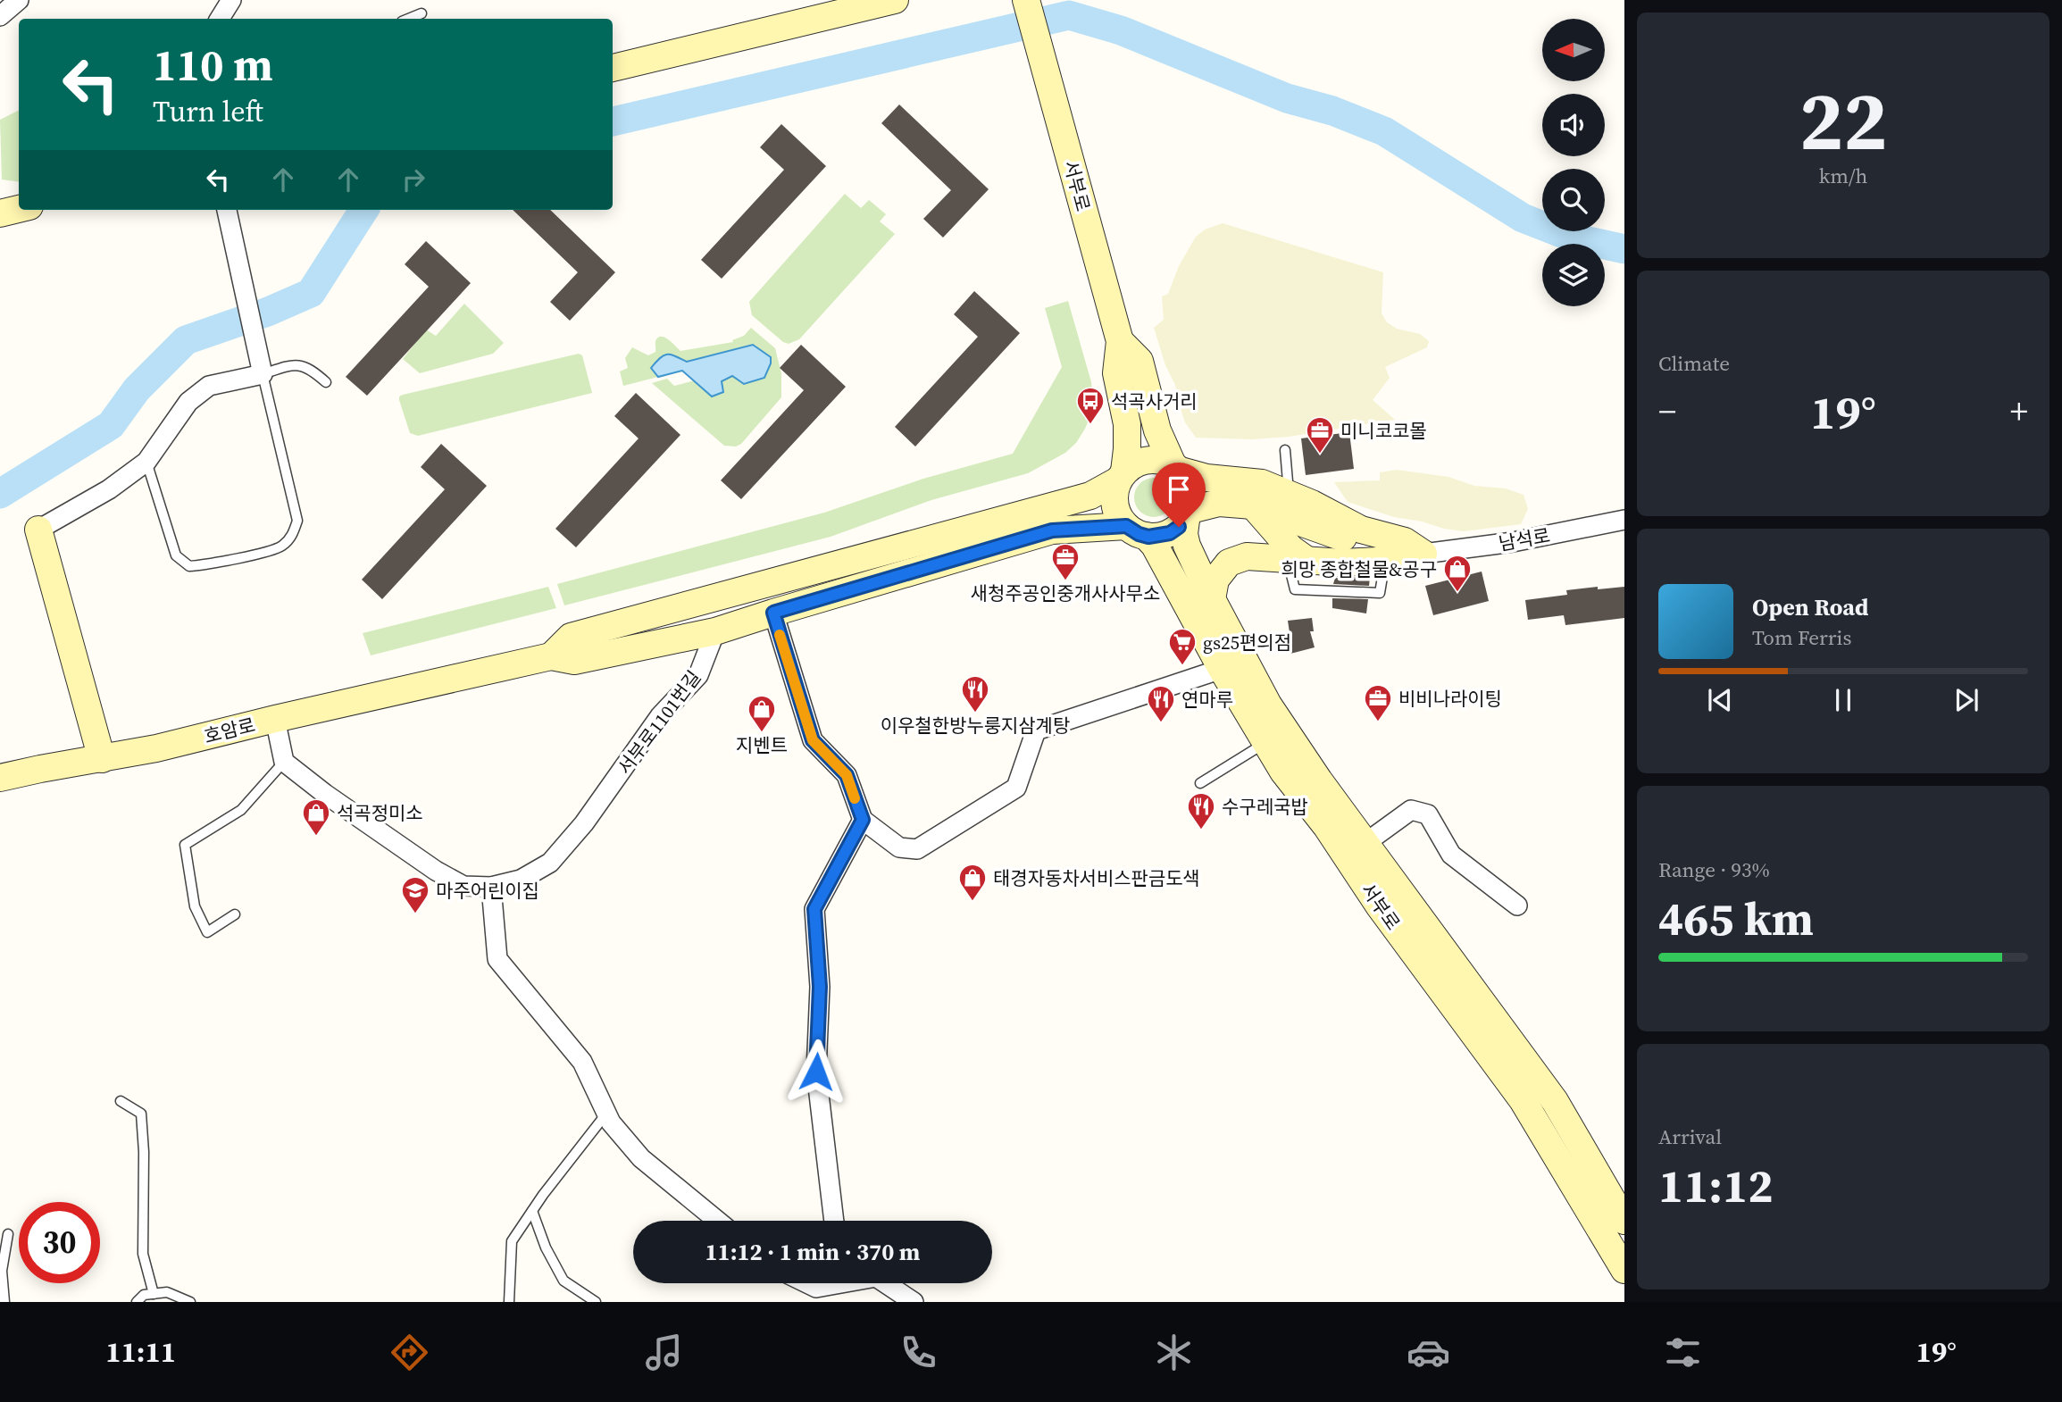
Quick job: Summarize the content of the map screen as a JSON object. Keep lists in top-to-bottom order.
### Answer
{
  "streets": {
    "street": [
      "서부로",
      "남석로",
      "서부로1101번길",
      "호암로"
    ]
  },
  "crossings": [
    ["서부로1101번길", "호암로"]
  ],
  "places": {
    "bus stop": ["석곡사거리"],
    "office": ["미니코코몰", "새청주공인중개사사무소", "비비나라이팅"],
    "shop": [
      "희망 종합철물&공구",
      "지벤트",
      "석곡정미소",
      "태경자동차서비스판금도색"
    ],
    "supermarket": ["gs25편의점"],
    "restaurant": ["이우철한방누룽지삼계탕", "연마루", "수구레국밥"],
    "school or university": ["마주어린이집"]
  },
  "north": "left",
  "page": {
    "tile": [
      ["22", "km/h"],
      "Climate",
      ["Range · 93%", "465 km"],
      ["Arrival", "11:12"]
    ],
    "turn": ["110 m", "Turn left"],
    "heat": ["−", "19°", "+"],
    "song": ["Open Road", "Tom Ferris"],
    "limit": "30",
    "trip": "11:12 · 1 min · 370 m",
    "tabs": ["11:11", "19°"]
  }
}
